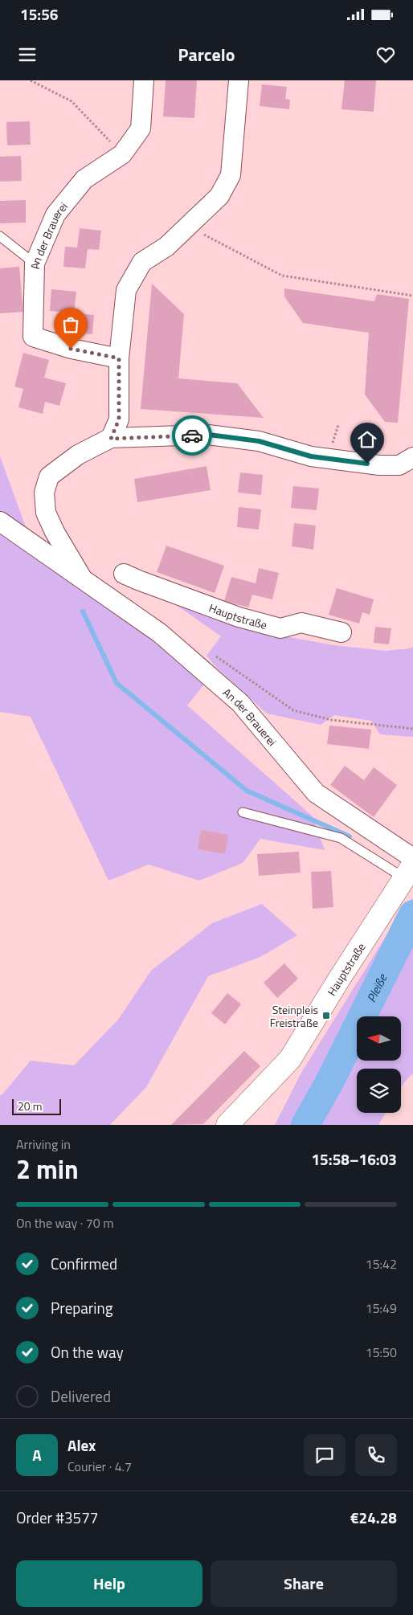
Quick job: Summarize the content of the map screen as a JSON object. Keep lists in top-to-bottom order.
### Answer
{
  "streets": {
    "main road": ["Hauptstraße"],
    "street": ["An der Brauerei"]
  },
  "crossings": [
    ["An der Brauerei", "Hauptstraße"]
  ],
  "water": ["Pleiße"],
  "places": {
    "transit": ["Steinpleis Freistraße"]
  },
  "scale_bar": "20 m",
  "north": "left",
  "page": {
    "status": "15:56",
    "header": "Parcelo",
    "scale": "20 m",
    "heading": ["2 min", "Arriving in", "15:58–16:03"],
    "panel": [
      "Alex",
      "Courier · 4.7",
      "Order #3577",
      "€24.28"
    ],
    "bar": "On the way · 70 m",
    "list": [
      ["Confirmed", "15:42"],
      ["Preparing", "15:49"],
      ["On the way", "15:50"],
      "Delivered"
    ],
    "round": "A",
    "buttons": ["Help", "Share"]
  }
}
